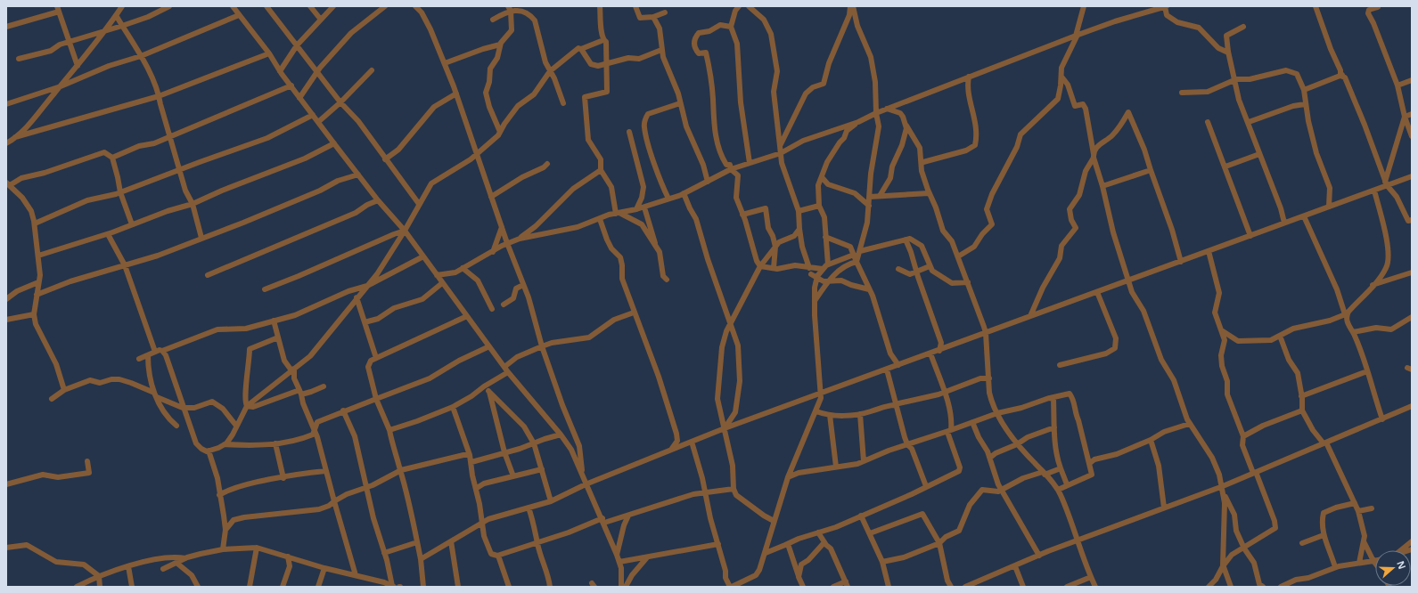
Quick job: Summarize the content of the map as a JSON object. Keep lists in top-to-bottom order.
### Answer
{
  "north": "right"
}
